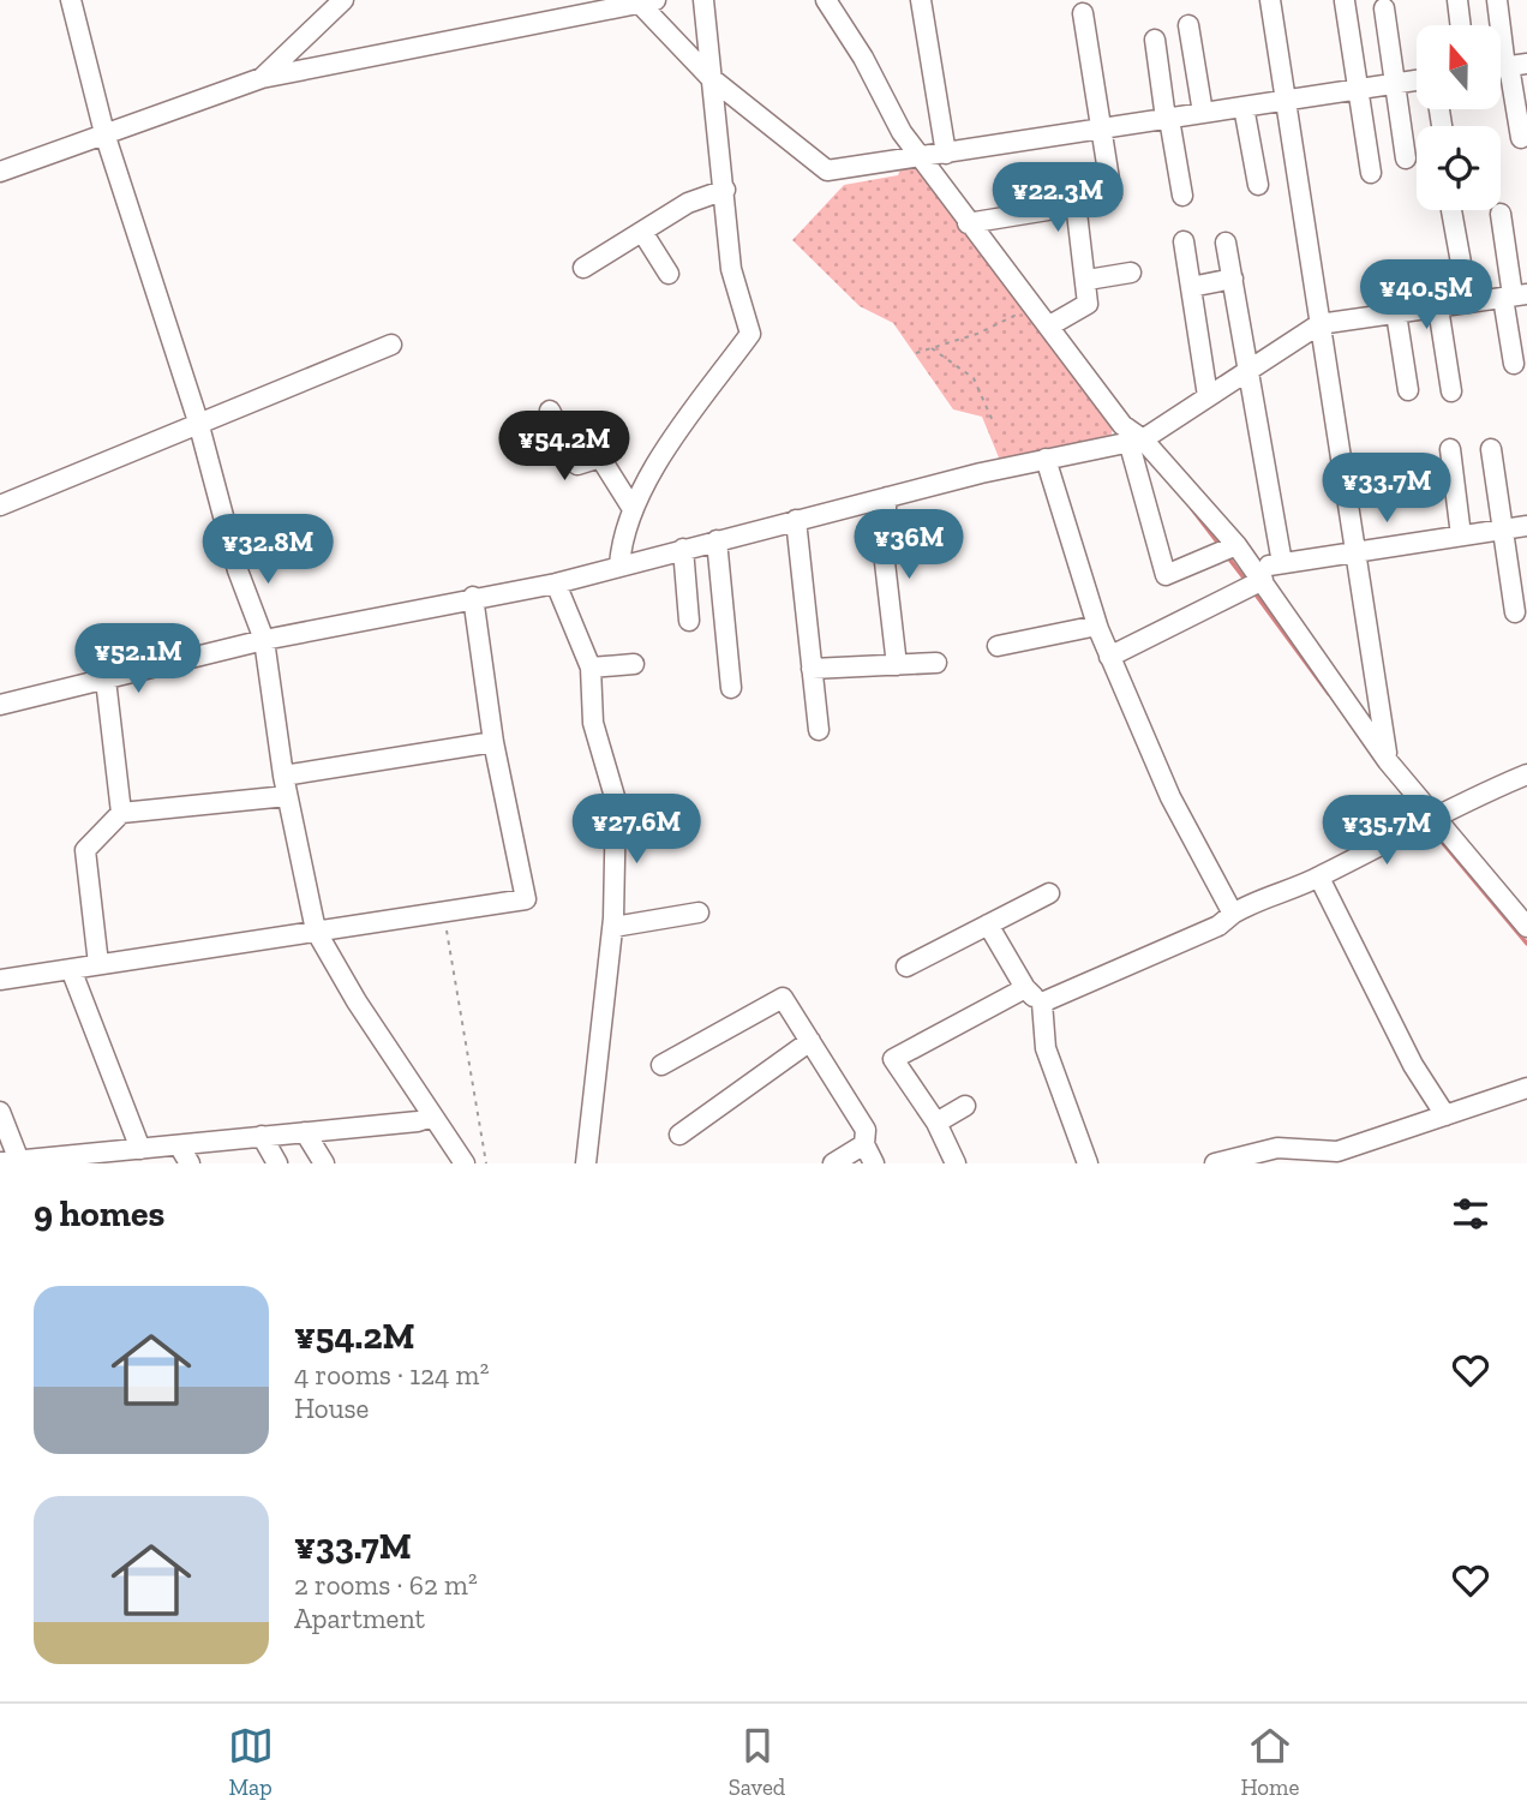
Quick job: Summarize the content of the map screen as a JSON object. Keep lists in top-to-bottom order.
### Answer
{
  "north": "top",
  "page": {
    "price": [
      "¥22.3M",
      "¥40.5M",
      "¥54.2M",
      "¥33.7M",
      "¥36M",
      "¥32.8M",
      "¥52.1M",
      "¥27.6M",
      "¥35.7M"
    ],
    "heading": "9 homes",
    "list": [
      {
        "name": "¥54.2M",
        "note": "4 rooms · 124 m² · House"
      },
      {
        "name": "¥33.7M",
        "note": "2 rooms · 62 m² · Apartment"
      }
    ],
    "tabs": ["Map", "Saved", "Home"]
  }
}
